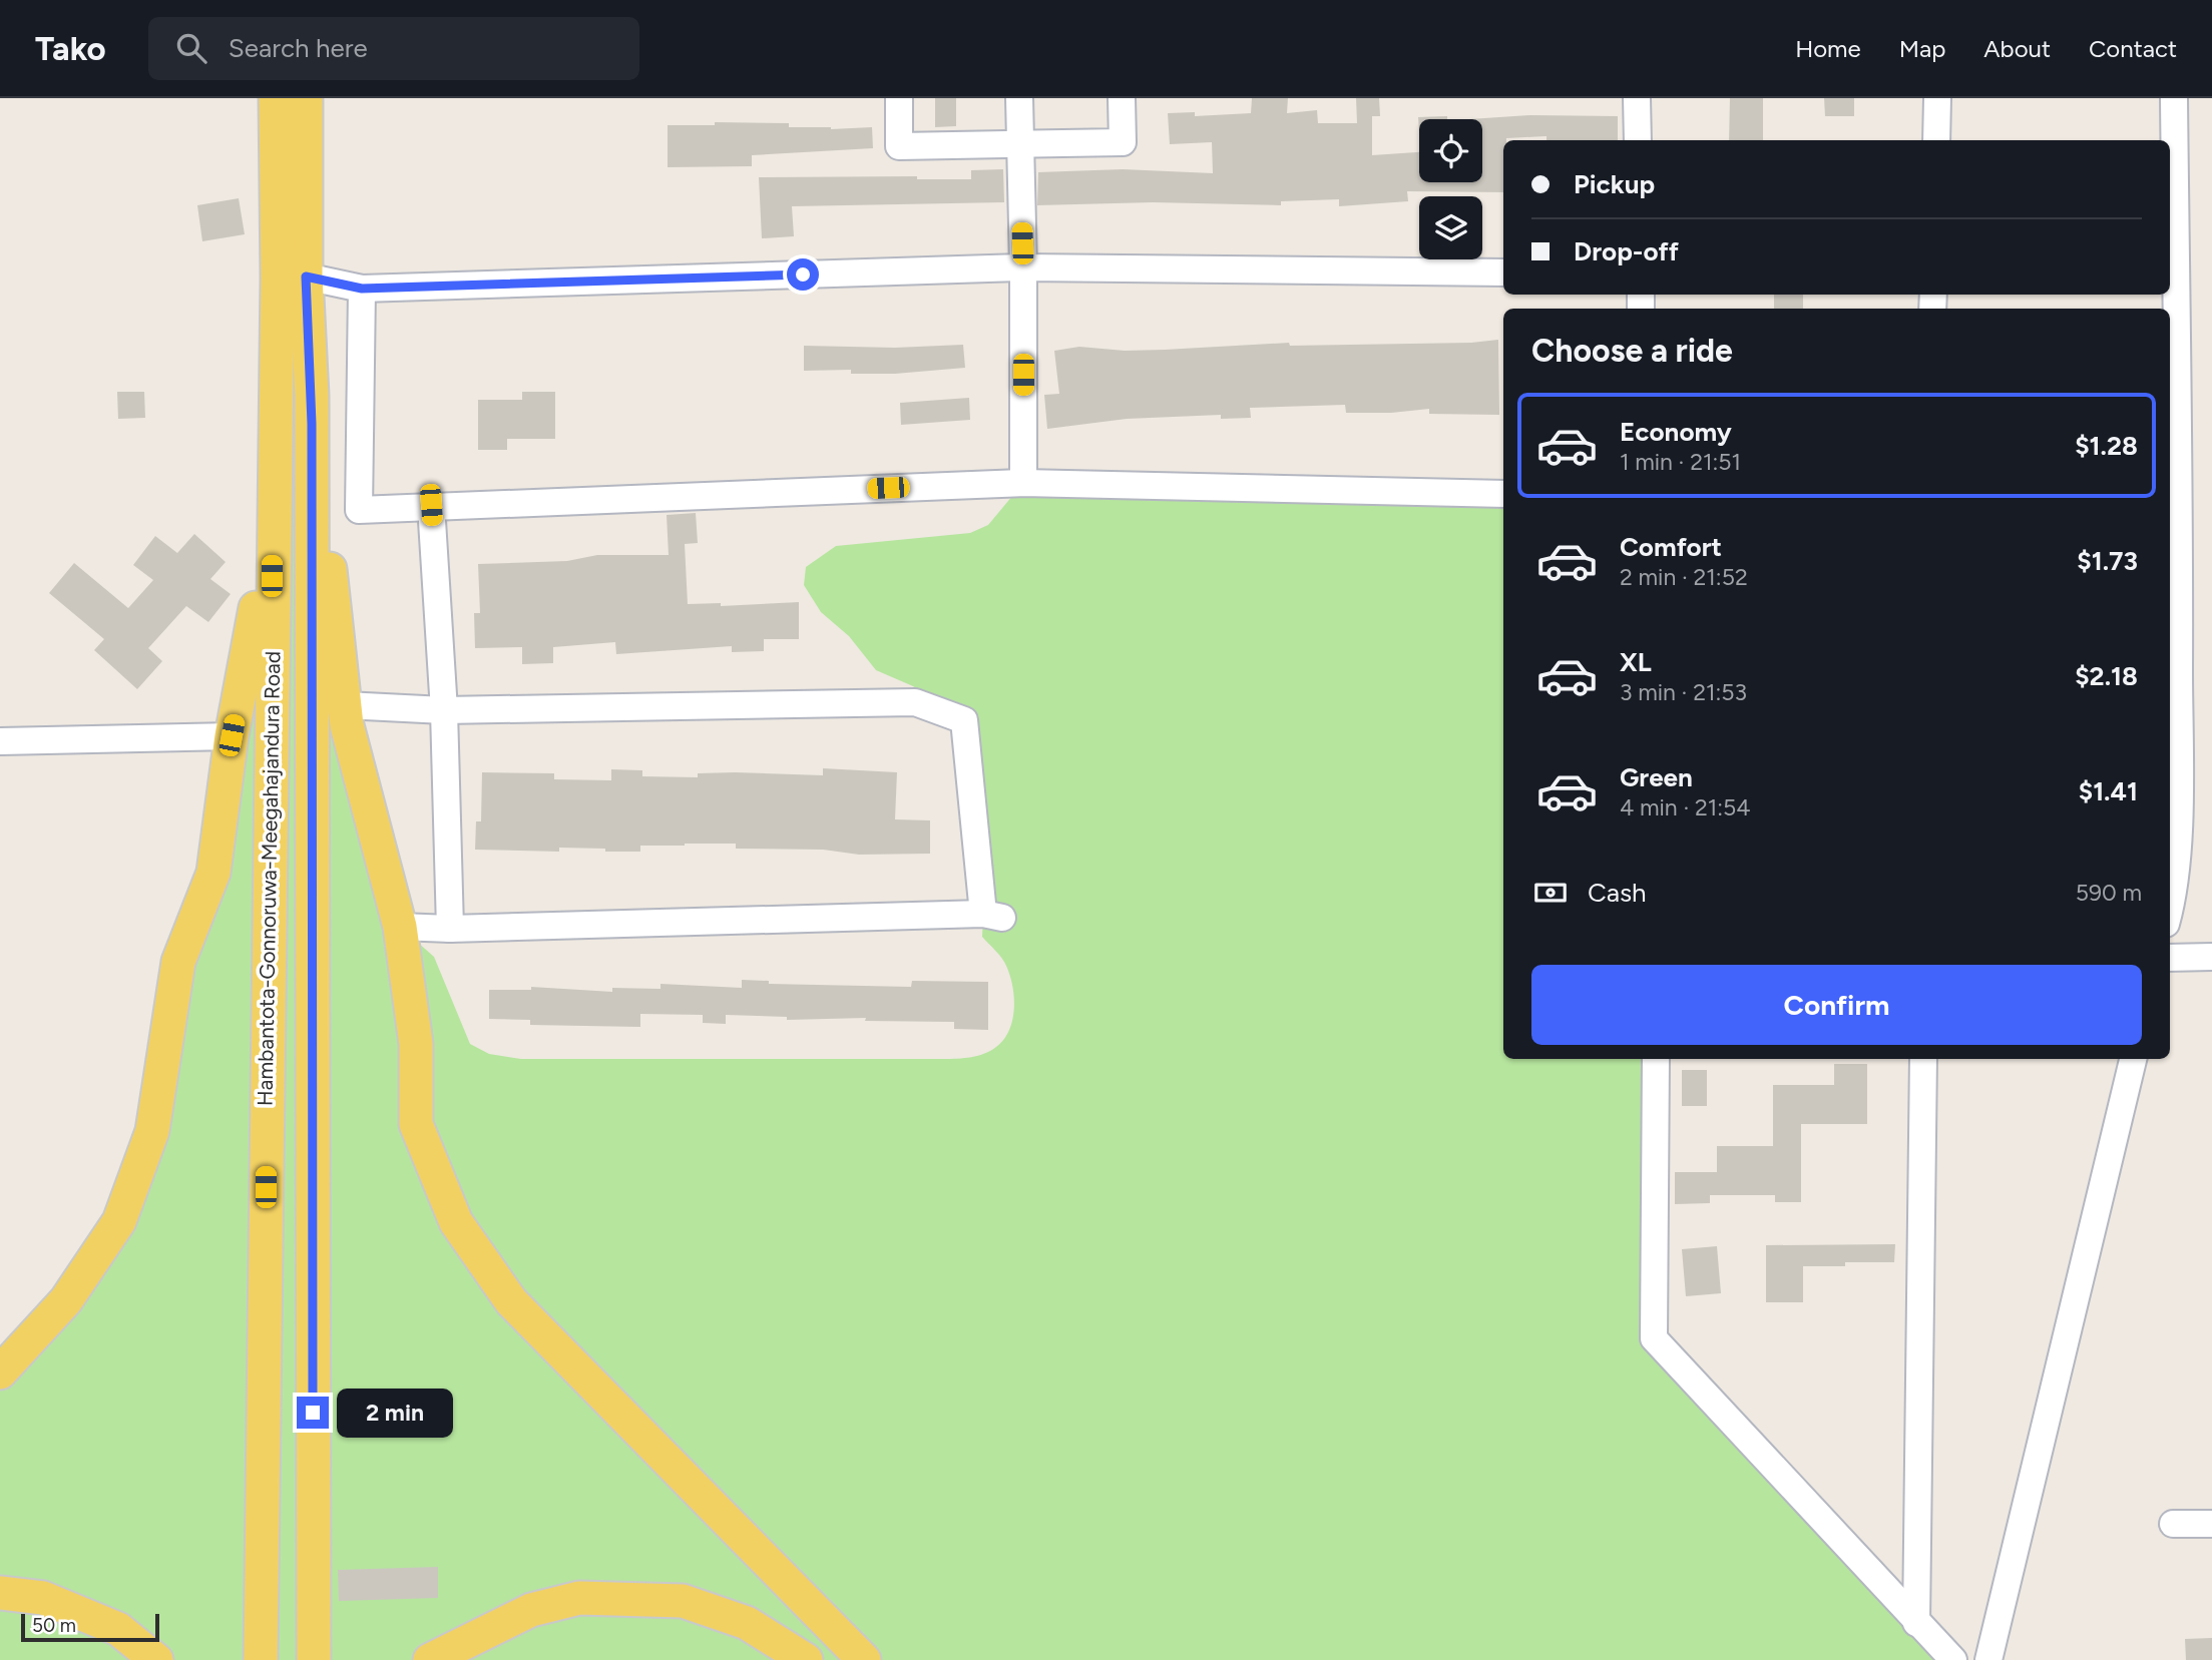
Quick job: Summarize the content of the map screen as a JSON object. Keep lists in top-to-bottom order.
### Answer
{
  "streets": {
    "main road": ["Hambantota-Gonnoruwa-Meegahajandura Road"]
  },
  "scale_bar": "50 m",
  "page": {
    "header": "Tako",
    "search": "Search here",
    "nav": [
      "Home",
      "Map",
      "About",
      "Contact"
    ],
    "banner": ["Pickup", "Drop-off"],
    "heading": "Choose a ride",
    "list": [
      {
        "name": "Economy",
        "note": "1 min · 21:51",
        "value": "$1.28"
      },
      {
        "name": "Comfort",
        "note": "2 min · 21:52",
        "value": "$1.73"
      },
      {
        "name": "XL",
        "note": "3 min · 21:53",
        "value": "$2.18"
      },
      {
        "name": "Green",
        "note": "4 min · 21:54",
        "value": "$1.41"
      }
    ],
    "pay": ["Cash", "590 m"],
    "buttons": "Confirm",
    "bubble": "2 min",
    "scale": "50 m"
  }
}
